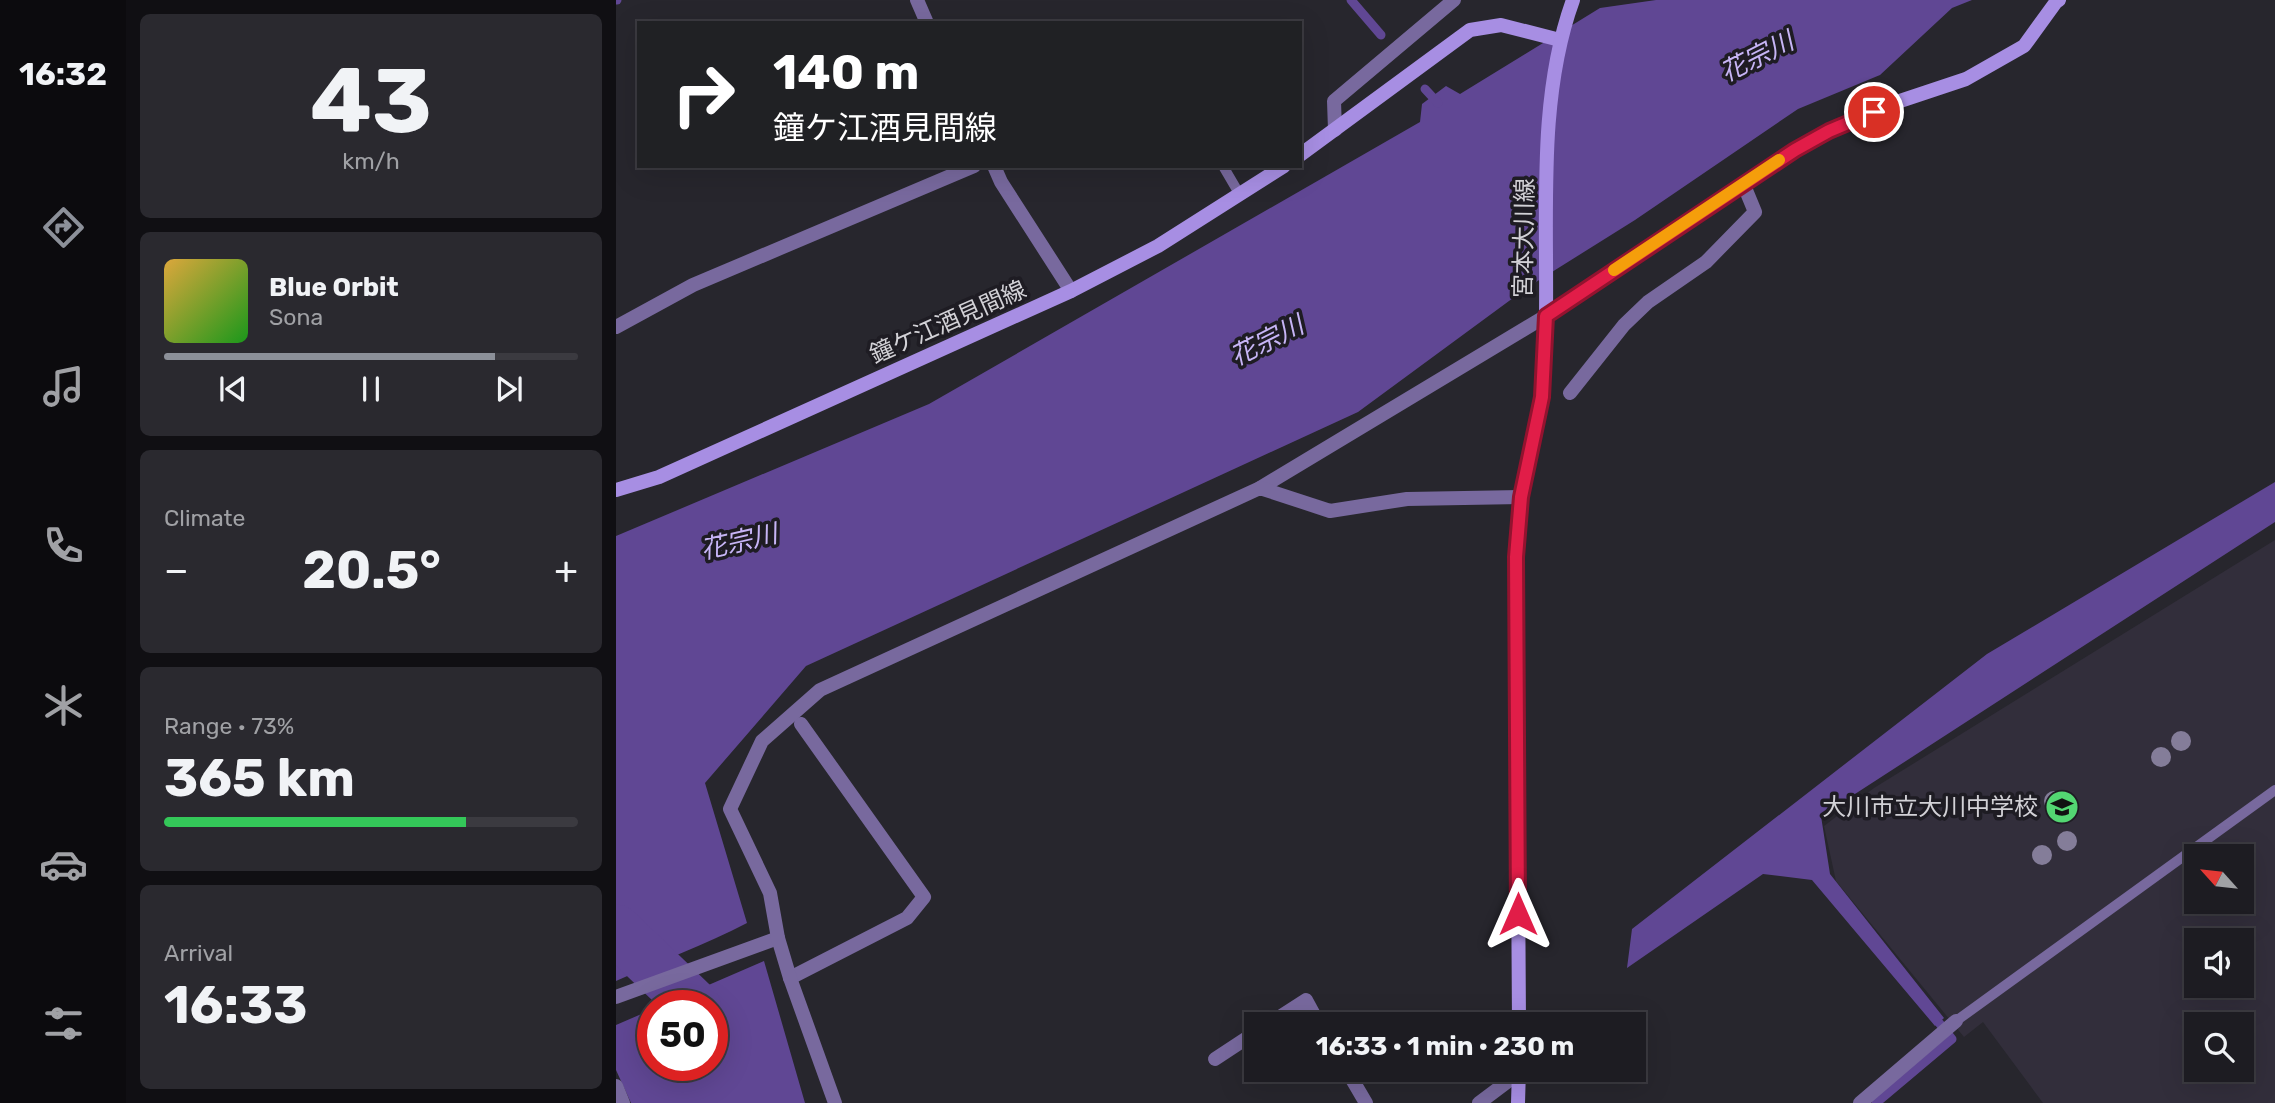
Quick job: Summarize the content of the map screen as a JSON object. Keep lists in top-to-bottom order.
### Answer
{
  "streets": {
    "main road": ["宮本大川線", "鐘ケ江酒見間線"]
  },
  "water": ["花宗川"],
  "places": {
    "school or university": ["大川市立大川中学校"]
  },
  "north": "top left",
  "page": {
    "tabs": "16:32",
    "tile": [
      ["43", "km/h"],
      "Climate",
      ["Range · 73%", "365 km"],
      ["Arrival", "16:33"]
    ],
    "turn": ["140 m", "鐘ケ江酒見間線"],
    "song": ["Blue Orbit", "Sona"],
    "heat": ["−", "20.5°", "+"],
    "limit": "50",
    "trip": "16:33 · 1 min · 230 m"
  }
}
